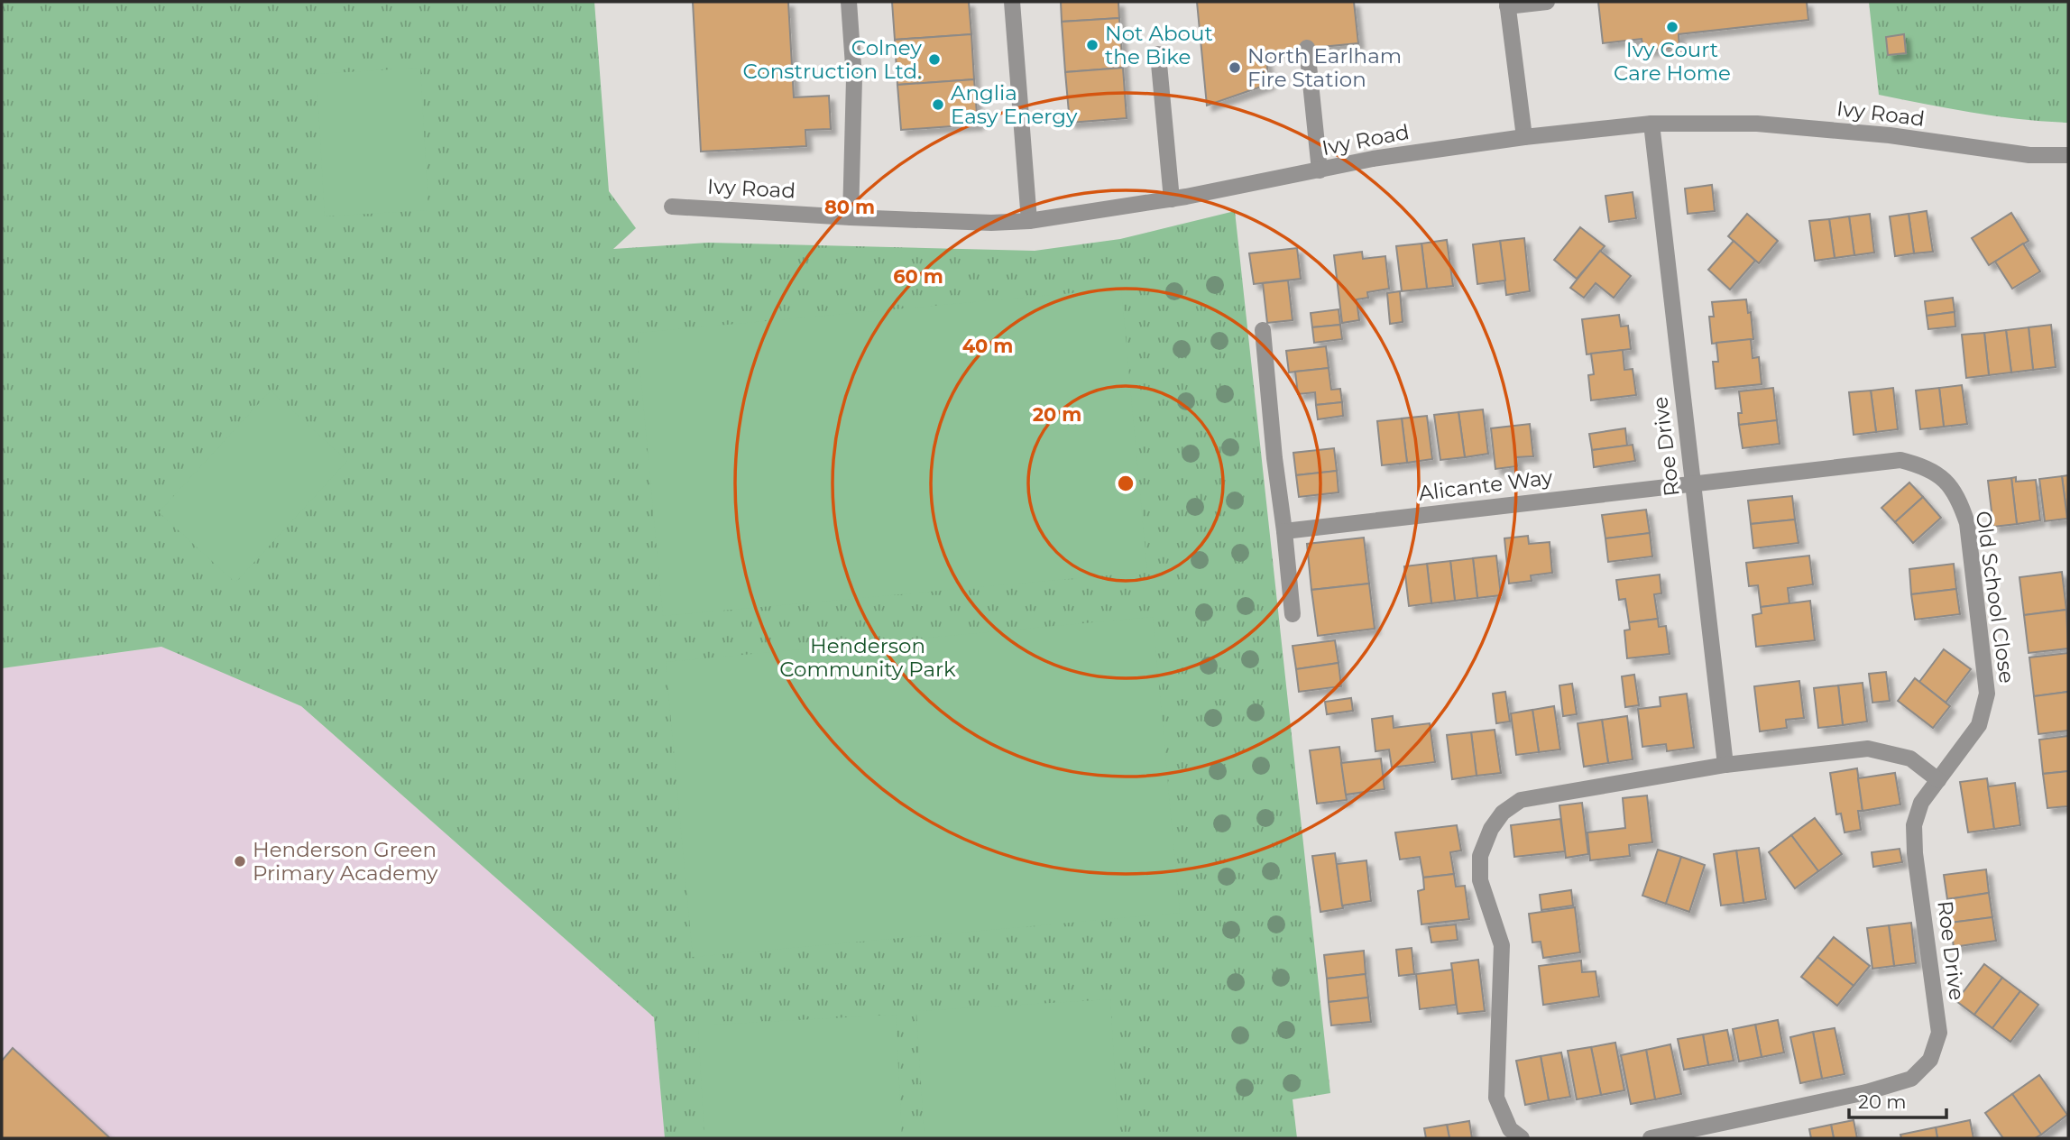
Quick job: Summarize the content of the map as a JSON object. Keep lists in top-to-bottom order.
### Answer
{
  "streets": {
    "street": [
      "Ivy Road",
      "Roe Drive",
      "Alicante Way",
      "Old School Close"
    ]
  },
  "crossings": [
    ["Ivy Road", "Roe Drive"],
    ["Roe Drive", "Alicante Way"],
    ["Roe Drive", "Old School Close"],
    ["Alicante Way", "Old School Close"]
  ],
  "parks": ["Henderson Community Park"],
  "places": [
    "Ivy Court Care Home",
    "Not About the Bike",
    "Colney Construction Ltd.",
    "North Earlham Fire Station",
    "Anglia Easy Energy",
    "Henderson Green Primary Academy"
  ],
  "scale_bar": "20 m",
  "rings": [
    "80 m",
    "60 m",
    "40 m",
    "20 m"
  ]
}
